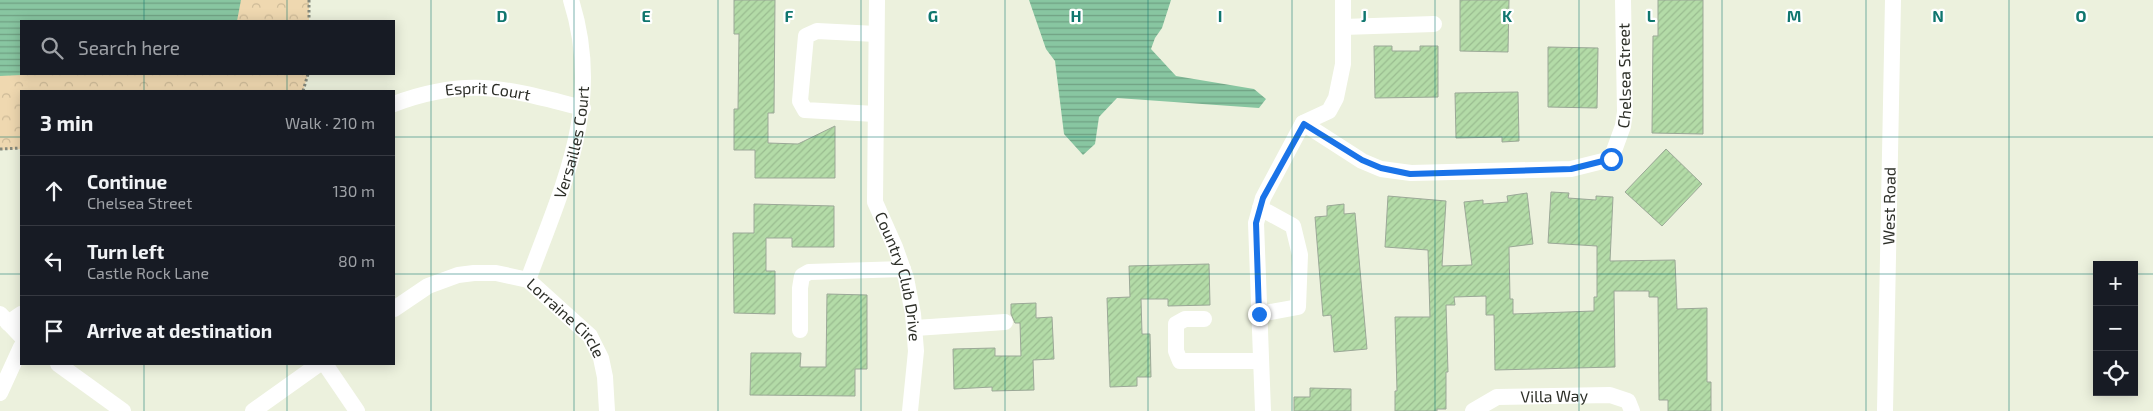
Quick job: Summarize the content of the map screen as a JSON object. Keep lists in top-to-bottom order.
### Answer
{
  "streets": {
    "street": [
      "Chelsea Street",
      "Esprit Court",
      "Versailles Court",
      "West Road",
      "Country Club Drive",
      "Lorraine Circle",
      "Villa Way"
    ]
  },
  "crossings": [
    ["Esprit Court", "Versailles Court"],
    ["Versailles Court", "Lorraine Circle"]
  ],
  "page": {
    "search": "Search here",
    "heading": ["3 min", "Walk · 210 m"],
    "list": [
      ["Continue", "Chelsea Street", "130 m"],
      ["Turn left", "Castle Rock Lane", "80 m"],
      "Arrive at destination"
    ],
    "map_buttons": ["+", "−"]
  },
  "grid": {
    "columns": [
      "D",
      "E",
      "F",
      "G",
      "H",
      "I",
      "J",
      "K",
      "L",
      "M",
      "N",
      "O"
    ]
  }
}
